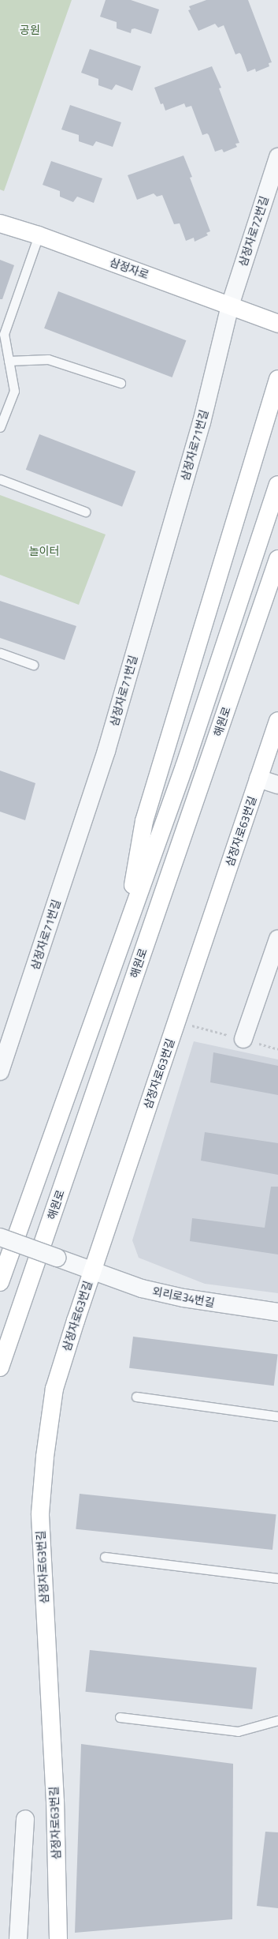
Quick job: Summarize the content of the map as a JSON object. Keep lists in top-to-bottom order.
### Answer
{
  "streets": {
    "main road": ["삼정자로", "해원로", "삼정자로63번길"],
    "street": ["삼정자로72번길", "삼정자로71번길", "외리로34번길"]
  },
  "crossings": [
    ["삼정자로72번길", "삼정자로"],
    ["삼정자로72번길", "삼정자로71번길"],
    ["삼정자로", "삼정자로71번길"],
    ["삼정자로63번길", "외리로34번길"]
  ],
  "parks": ["공원", "놀이터"]
}
